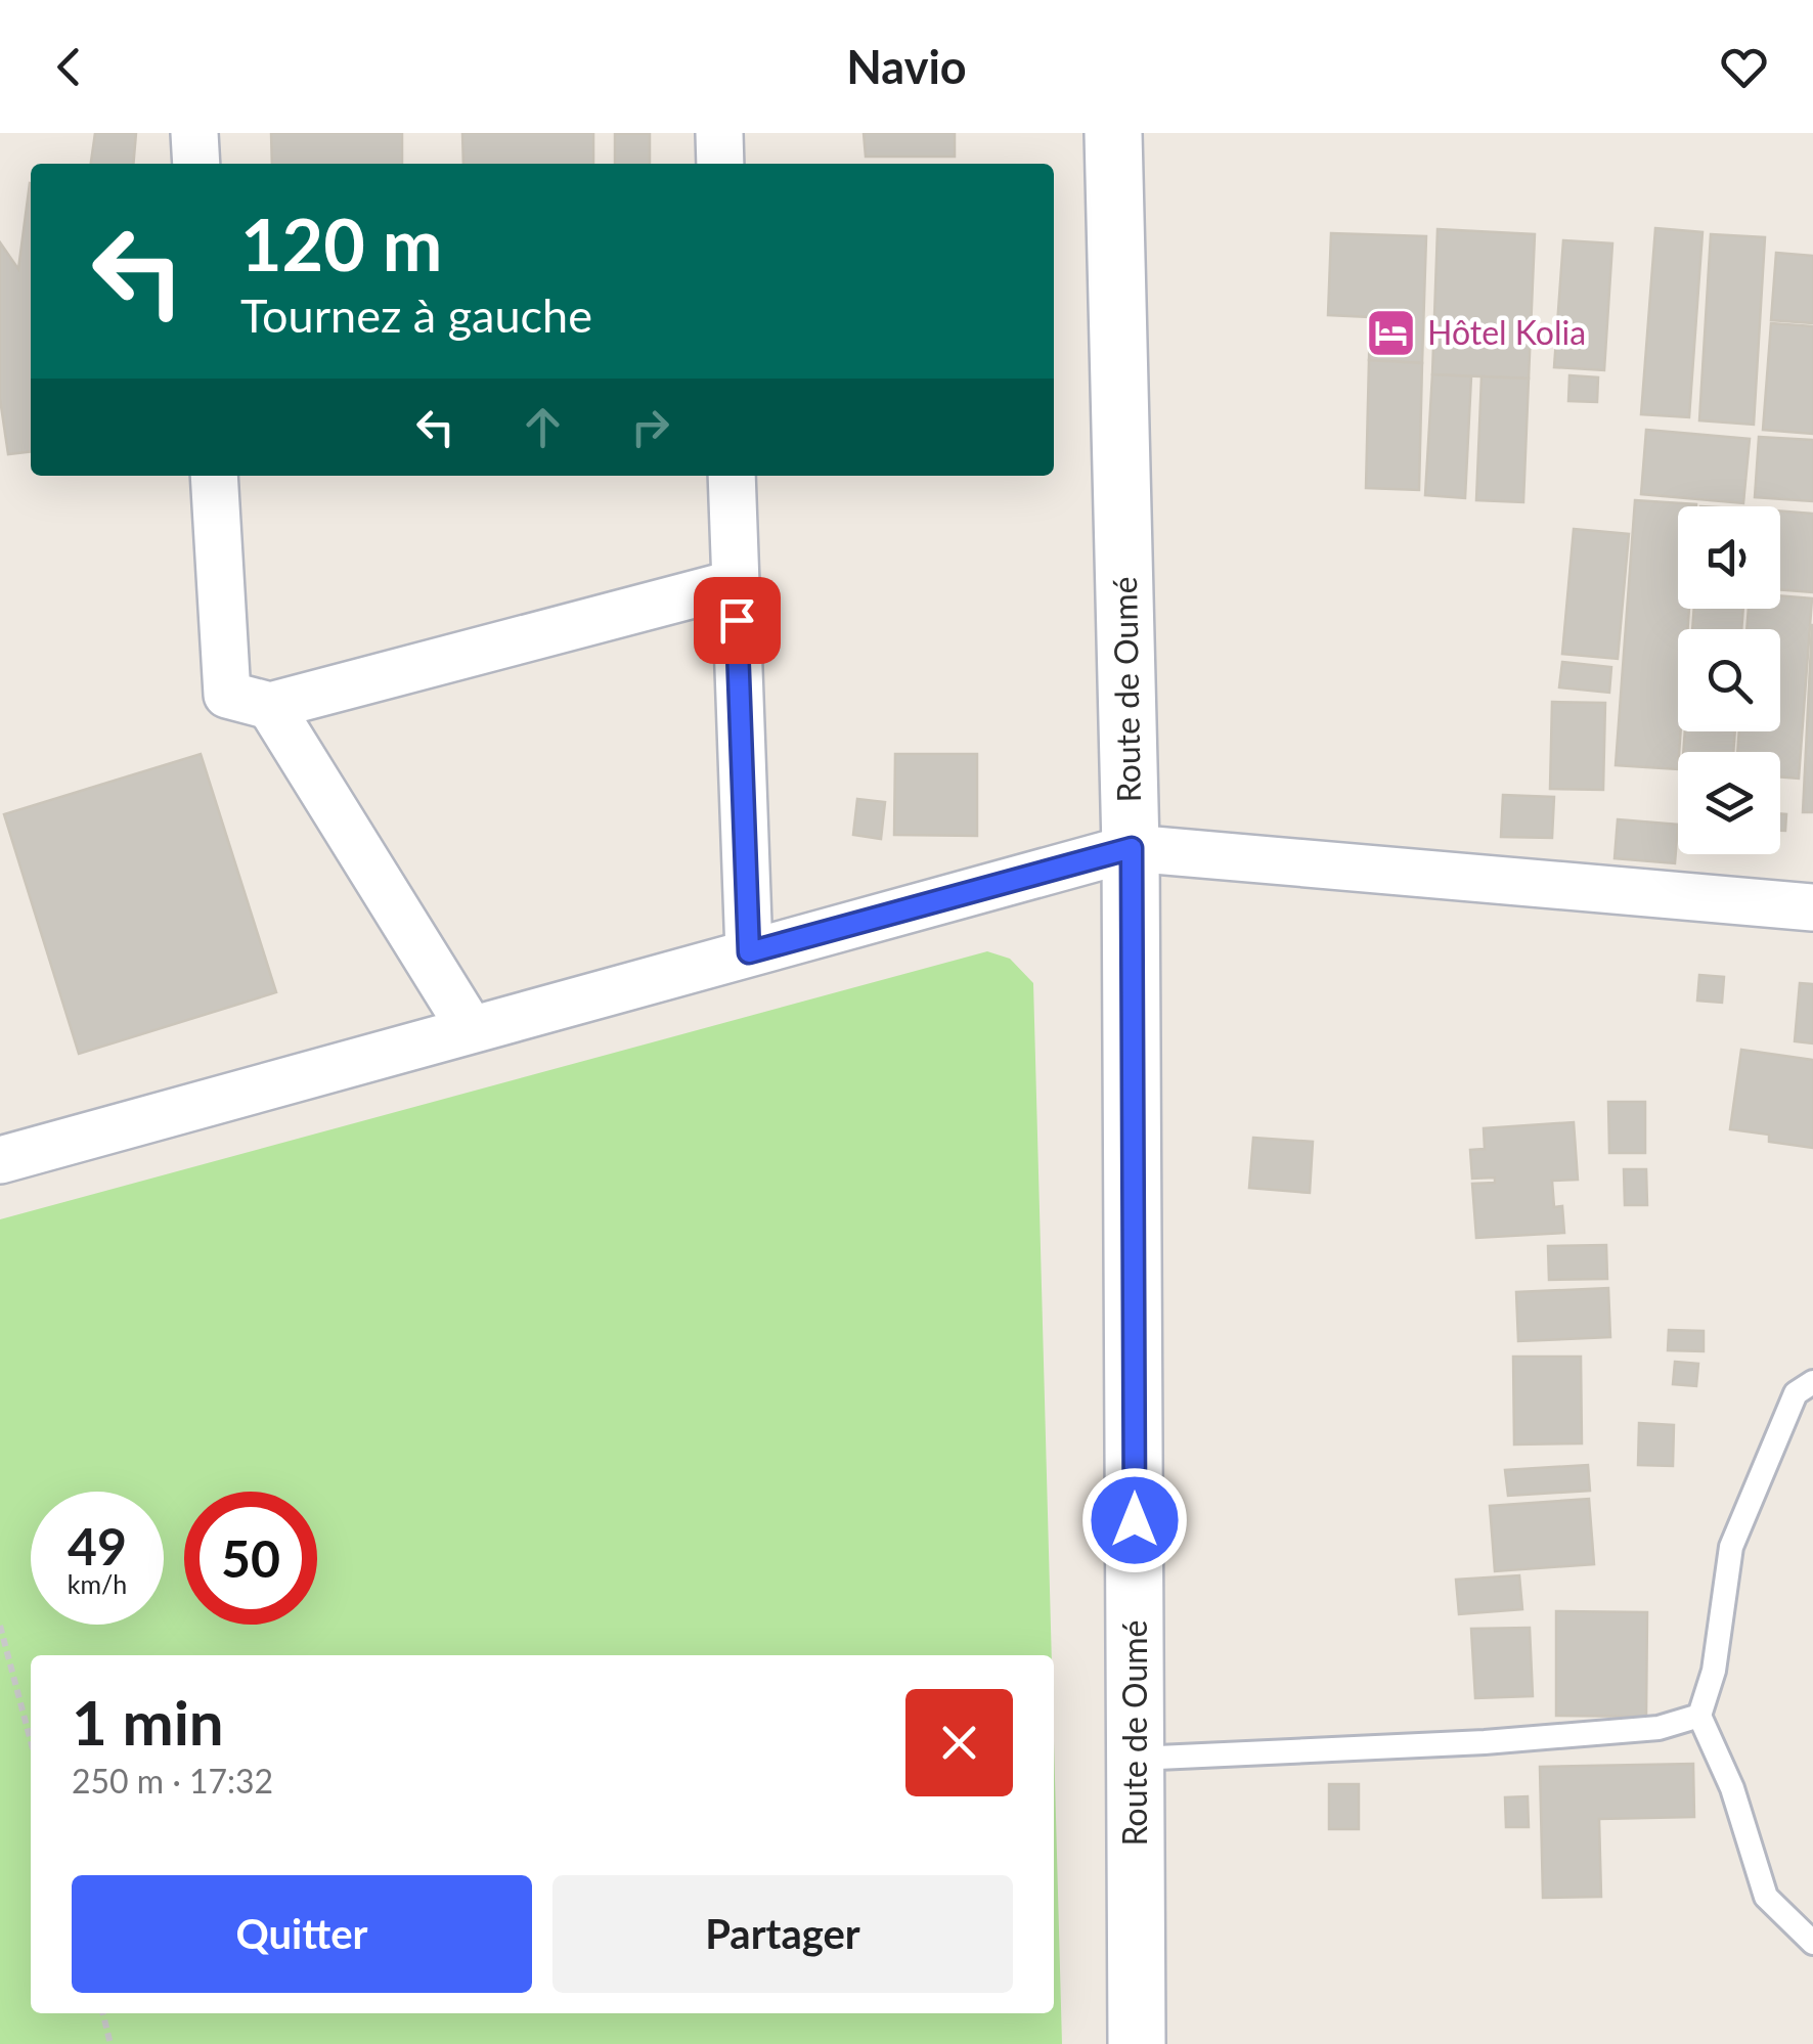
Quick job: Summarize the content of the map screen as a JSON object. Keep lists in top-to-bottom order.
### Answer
{
  "streets": {
    "main road": ["Route de Oumé"]
  },
  "places": {
    "hotel": ["Hôtel Kolia"]
  },
  "page": {
    "header": "Navio",
    "turn": ["120 m", "Tournez à gauche"],
    "speed": "49 km/h",
    "limit": "50",
    "heading": ["1 min", "250 m · 17:32"],
    "buttons": ["Quitter", "Partager"]
  }
}
